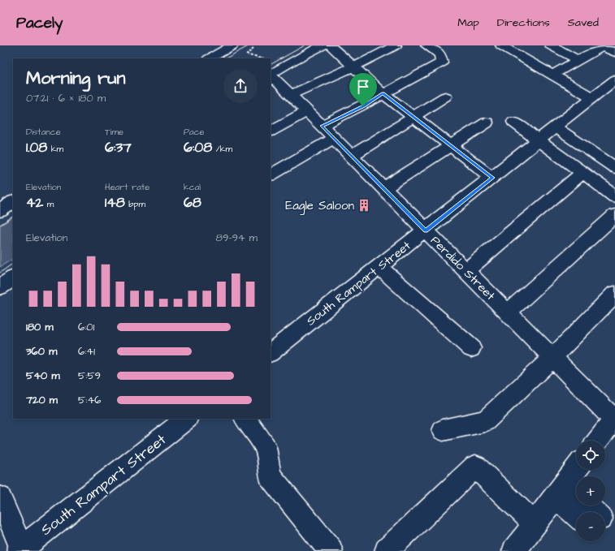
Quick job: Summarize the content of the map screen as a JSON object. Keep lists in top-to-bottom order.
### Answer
{
  "streets": {
    "street": ["Perdido Street", "South Rampart Street"]
  },
  "crossings": [
    ["Perdido Street", "South Rampart Street"]
  ],
  "places": {
    "building": ["Eagle Saloon"]
  },
  "page": {
    "header": "Pacely",
    "nav": ["Map", "Directions", "Saved"],
    "heading": ["Morning run", "07:21 · 6 × 180 m"],
    "stats": [
      ["Distance", "1.08 km"],
      ["Time", "6:37"],
      ["Pace", "6:08 /km"],
      ["Elevation", "42 m"],
      ["Heart rate", "148 bpm"],
      ["kcal", "68"]
    ],
    "chart": ["Elevation", "89–94 m"],
    "list": [
      {
        "name": "180 m",
        "note": "6:01"
      },
      {
        "name": "360 m",
        "note": "6:41"
      },
      {
        "name": "540 m",
        "note": "5:59"
      },
      {
        "name": "720 m",
        "note": "5:46"
      }
    ],
    "map_buttons": ["+", "−"]
  }
}
